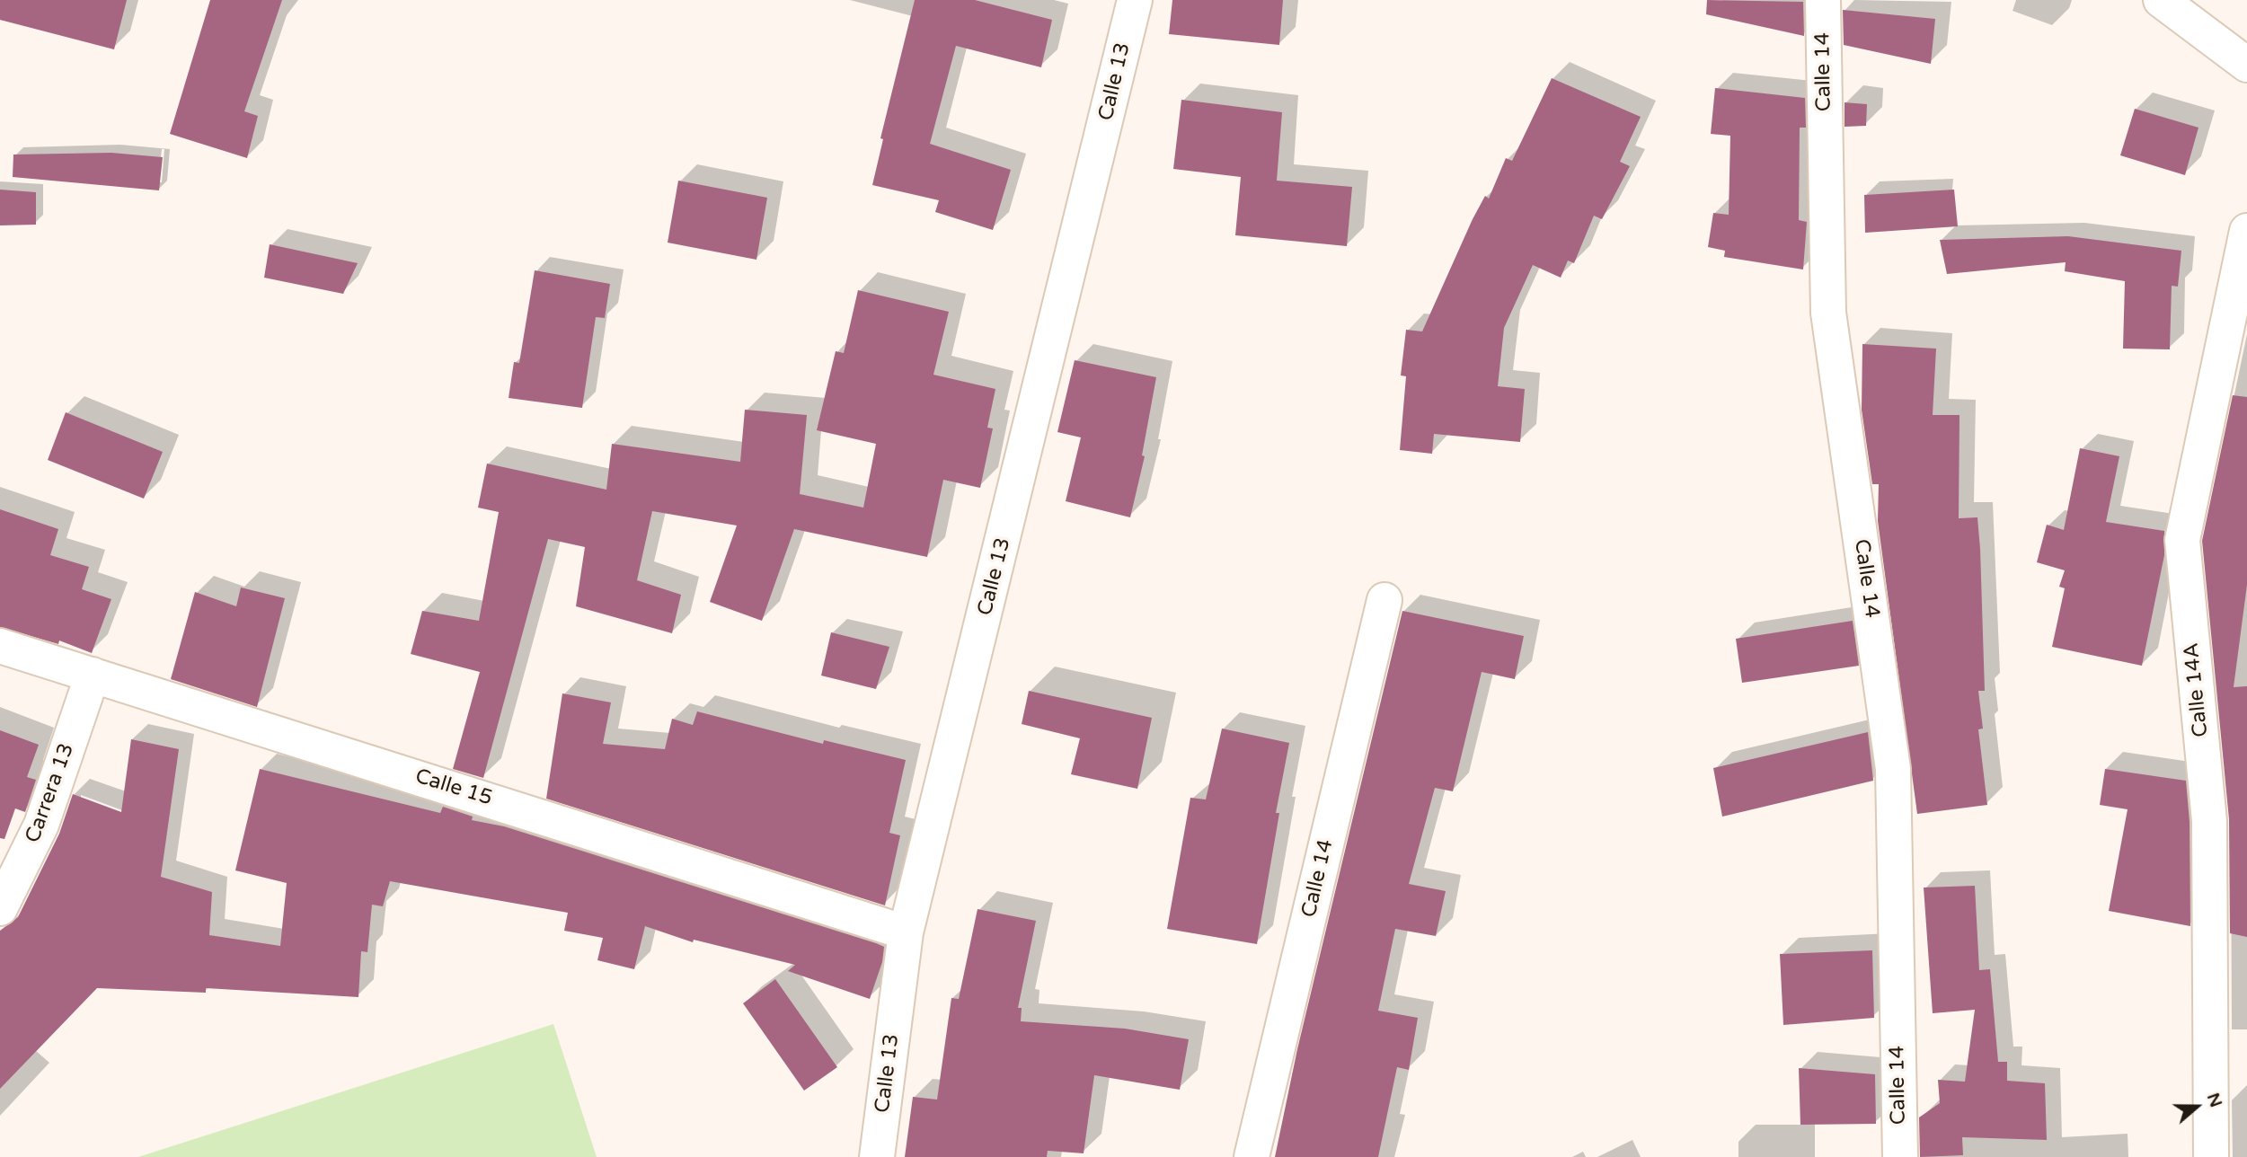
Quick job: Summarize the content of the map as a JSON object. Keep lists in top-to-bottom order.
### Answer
{
  "streets": {
    "street": [
      "Calle 14",
      "Calle 13",
      "Calle 14A",
      "Calle 15",
      "Carrera 13"
    ]
  },
  "crossings": [
    ["Calle 13", "Calle 15"],
    ["Calle 15", "Carrera 13"]
  ],
  "north": "right"
}
